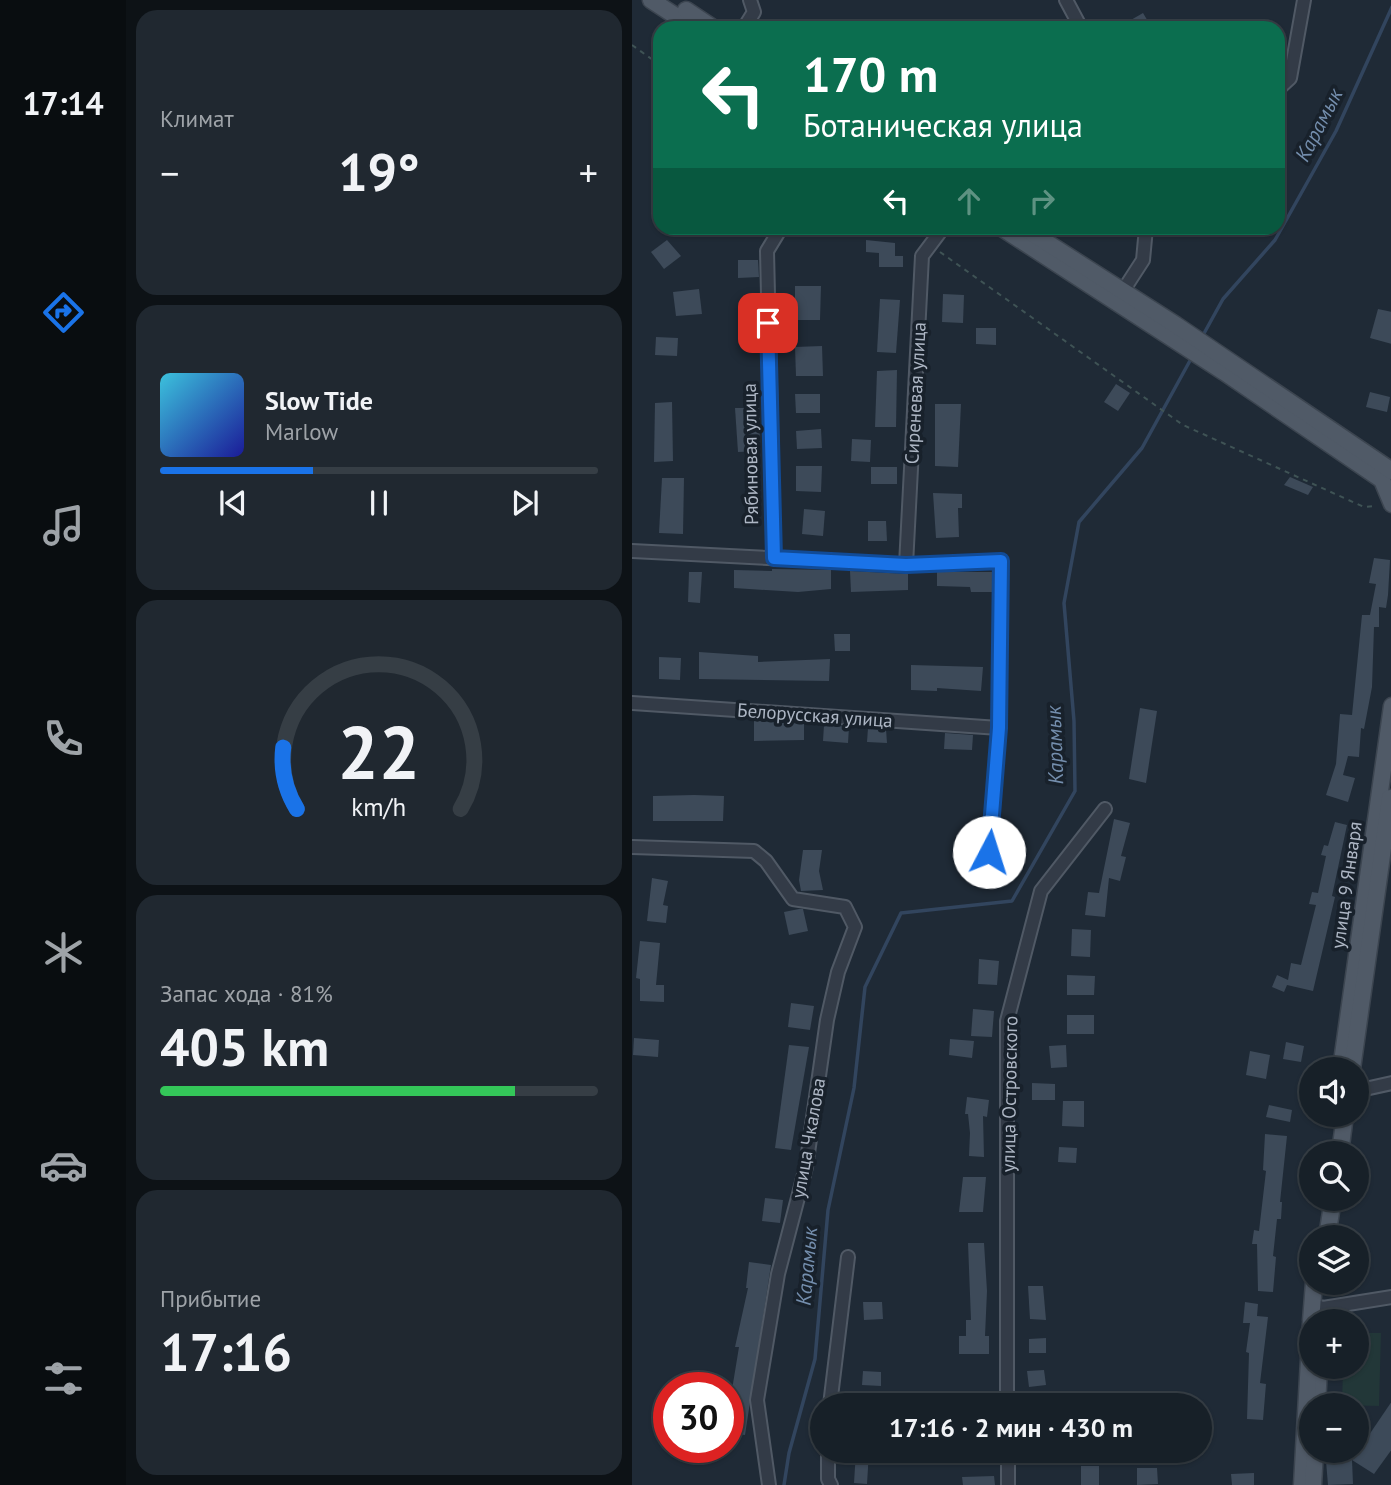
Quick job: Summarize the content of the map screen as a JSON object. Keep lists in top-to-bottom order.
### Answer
{
  "streets": {
    "main road": ["улица 9 Января"],
    "street": [
      "Сиреневая улица",
      "Рябиновая улица",
      "Белорусская улица",
      "улица Островского",
      "улица Чкалова"
    ]
  },
  "water": ["Карамык"],
  "page": {
    "tabs": "17:14",
    "tile": [
      "Климат",
      ["Запас хода · 81%", "405 km"],
      ["Прибытие", "17:16"]
    ],
    "turn": ["170 m", "Ботаническая улица"],
    "heat": ["−", "19°", "+"],
    "song": ["Slow Tide", "Marlow"],
    "map_buttons": ["+", "−"],
    "limit": "30",
    "trip": "17:16 · 2 мин · 430 m",
    "gauge": ["22", "km/h"]
  }
}
